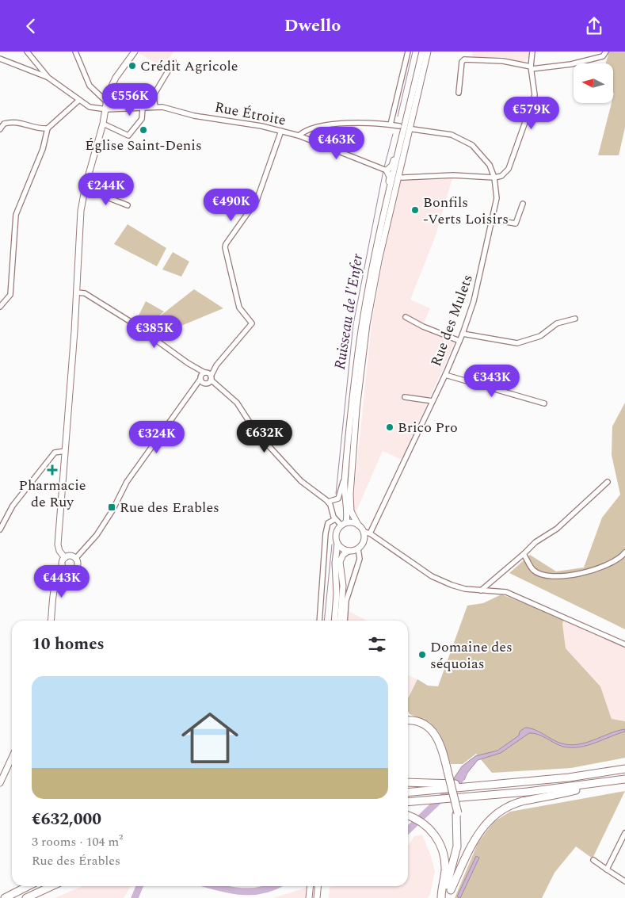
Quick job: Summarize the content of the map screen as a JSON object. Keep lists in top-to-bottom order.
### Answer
{
  "streets": {
    "street": ["Rue Étroite", "Rue des Mulets"]
  },
  "water": ["Ruisseau de l'Enfer"],
  "places": {
    "other": [
      "Crédit Agricole",
      "Église Saint-Denis",
      "Bonfils -Verts Loisirs",
      "Brico Pro",
      "Domaine des séquoias"
    ],
    "health": ["Pharmacie de Ruy"],
    "transit": ["Rue des Erables"]
  },
  "north": "left",
  "page": {
    "header": "Dwello",
    "price": [
      "€556K",
      "€579K",
      "€463K",
      "€244K",
      "€490K",
      "€385K",
      "€343K",
      "€632K",
      "€324K",
      "€443K"
    ],
    "heading": "10 homes",
    "list": [
      {
        "name": "€632,000",
        "note": "3 rooms · 104 m² · Rue des Érables"
      }
    ]
  }
}
